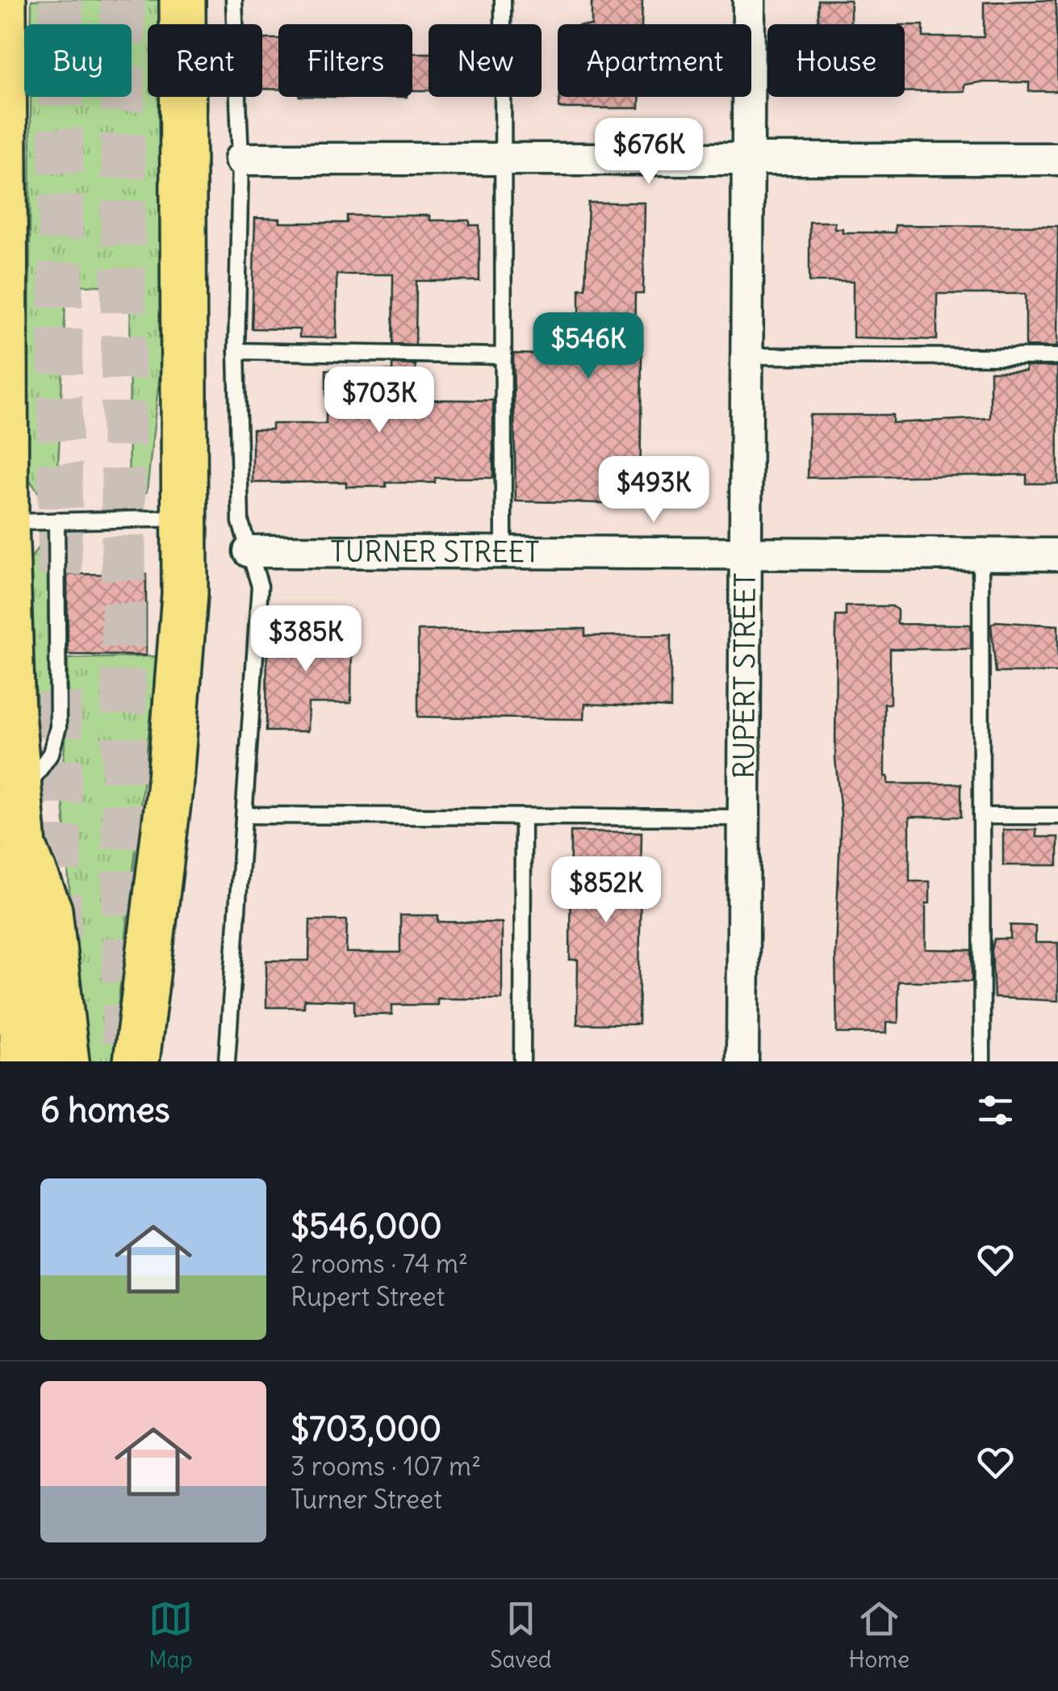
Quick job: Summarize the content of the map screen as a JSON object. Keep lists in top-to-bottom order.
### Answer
{
  "streets": {
    "street": ["TURNER STREET", "RUPERT STREET"]
  },
  "crossings": [
    ["TURNER STREET", "RUPERT STREET"]
  ],
  "page": {
    "chip": [
      "Buy",
      "Rent",
      "Filters",
      "New",
      "Apartment",
      "House"
    ],
    "price": [
      "$676K",
      "$546K",
      "$703K",
      "$493K",
      "$385K",
      "$852K"
    ],
    "heading": "6 homes",
    "list": [
      {
        "name": "$546,000",
        "note": "2 rooms · 74 m² · Rupert Street"
      },
      {
        "name": "$703,000",
        "note": "3 rooms · 107 m² · Turner Street"
      }
    ],
    "tabs": ["Map", "Saved", "Home"]
  }
}
